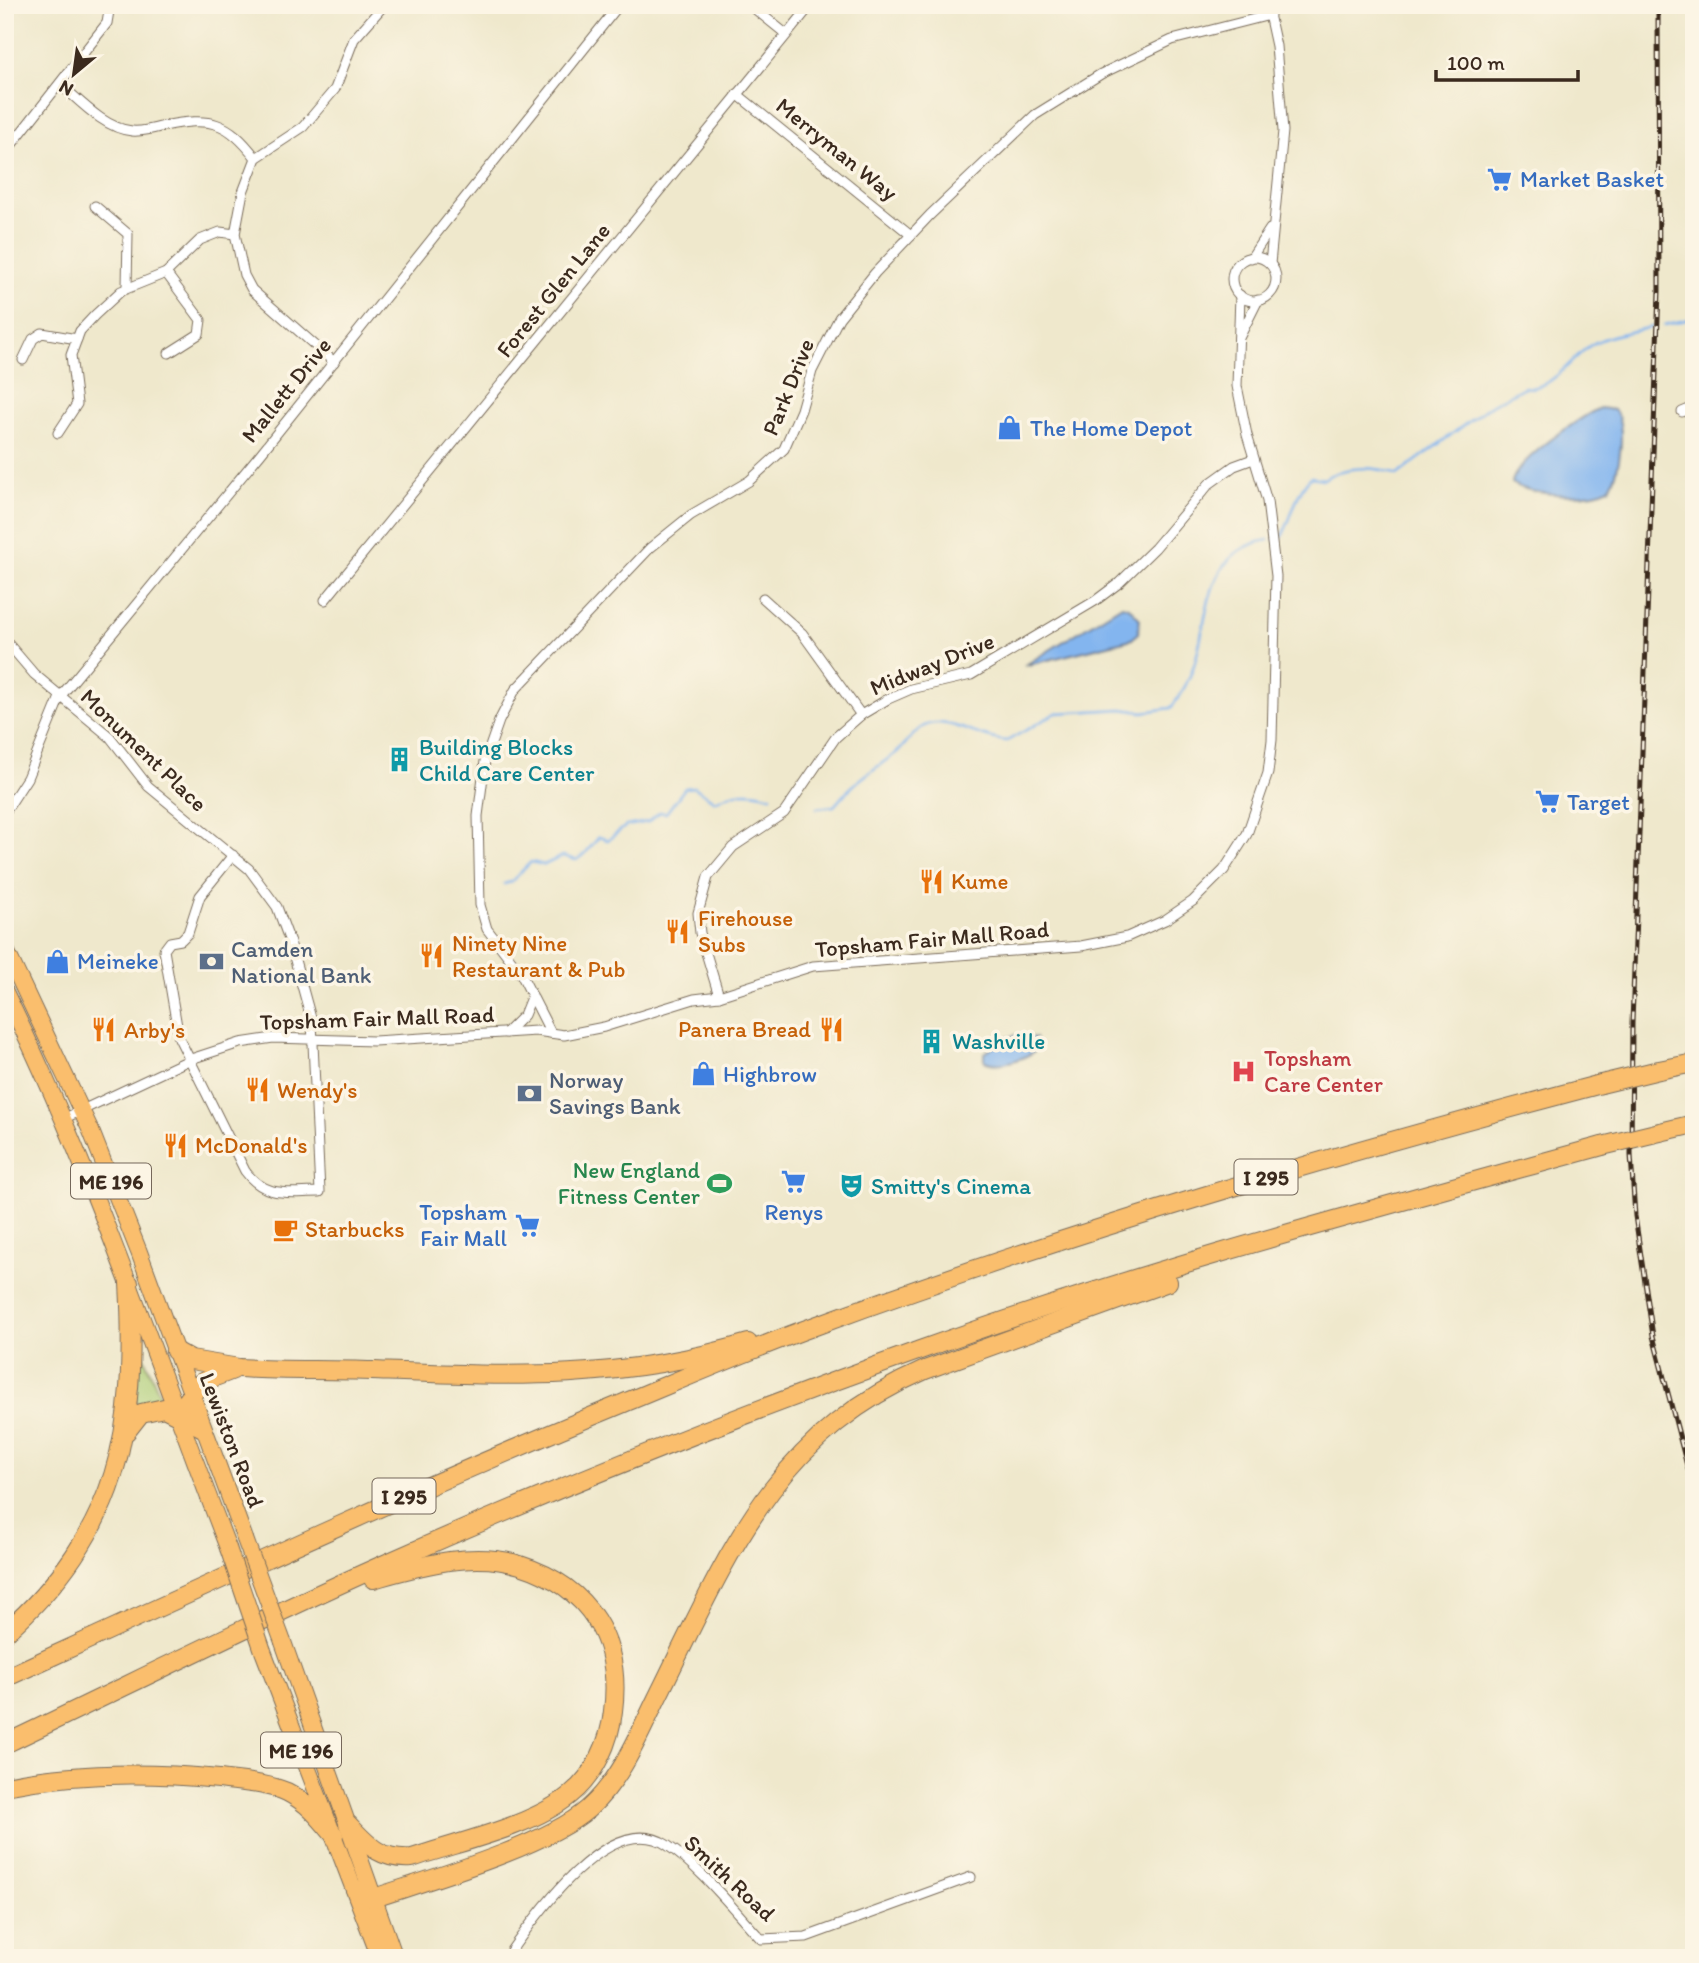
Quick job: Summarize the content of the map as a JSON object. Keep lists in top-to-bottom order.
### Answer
{
  "streets": {
    "highway": ["I 295", "ME 196", "Lewiston Road"],
    "street": [
      "Merryman Way",
      "Forest Glen Lane",
      "Park Drive",
      "Mallett Drive",
      "Midway Drive",
      "Monument Place",
      "Topsham Fair Mall Road",
      "Smith Road"
    ]
  },
  "crossings": [
    ["Merryman Way", "Forest Glen Lane"],
    ["Merryman Way", "Park Drive"],
    ["Park Drive", "Topsham Fair Mall Road"],
    ["Mallett Drive", "Monument Place"],
    ["Midway Drive", "Topsham Fair Mall Road"],
    ["Monument Place", "Topsham Fair Mall Road"],
    ["Topsham Fair Mall Road", "Lewiston Road"]
  ],
  "places": {
    "supermarket": [
      "Market Basket",
      "Target",
      "Renys",
      "Topsham Fair Mall"
    ],
    "shop": ["The Home Depot", "Meineke", "Highbrow"],
    "building": ["Building Blocks Child Care Center", "Washville"],
    "restaurant": [
      "Kume",
      "Firehouse Subs",
      "Ninety Nine Restaurant & Pub",
      "Panera Bread",
      "Arby's",
      "Wendy's",
      "McDonald's"
    ],
    "bank": ["Camden National Bank", "Norway Savings Bank"],
    "hospital": ["Topsham Care Center"],
    "sports": ["New England Fitness Center"],
    "theatre": ["Smitty's Cinema"],
    "cafe": ["Starbucks"]
  },
  "scale_bar": "100 m",
  "north": "bottom left"
}
